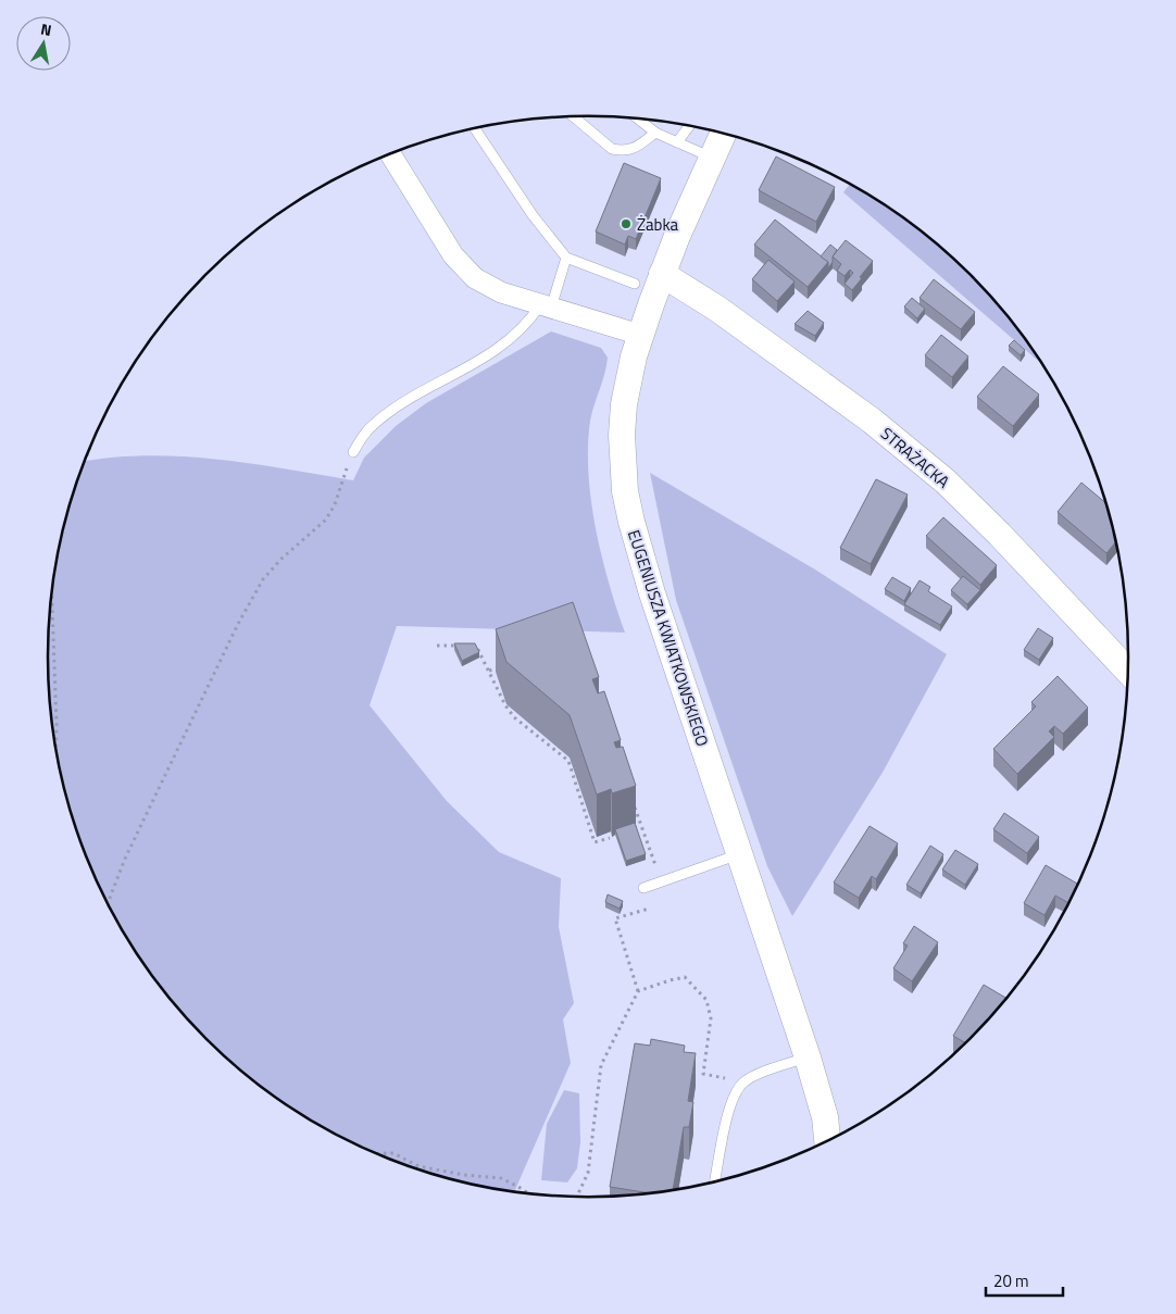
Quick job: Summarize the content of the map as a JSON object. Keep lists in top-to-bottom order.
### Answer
{
  "streets": {
    "street": ["STRAŻACKA", "EUGENIUSZA KWIATKOWSKIEGO"]
  },
  "crossings": [
    ["STRAŻACKA", "EUGENIUSZA KWIATKOWSKIEGO"]
  ],
  "places": ["Żabka"],
  "scale_bar": "20 m",
  "north": "top"
}
